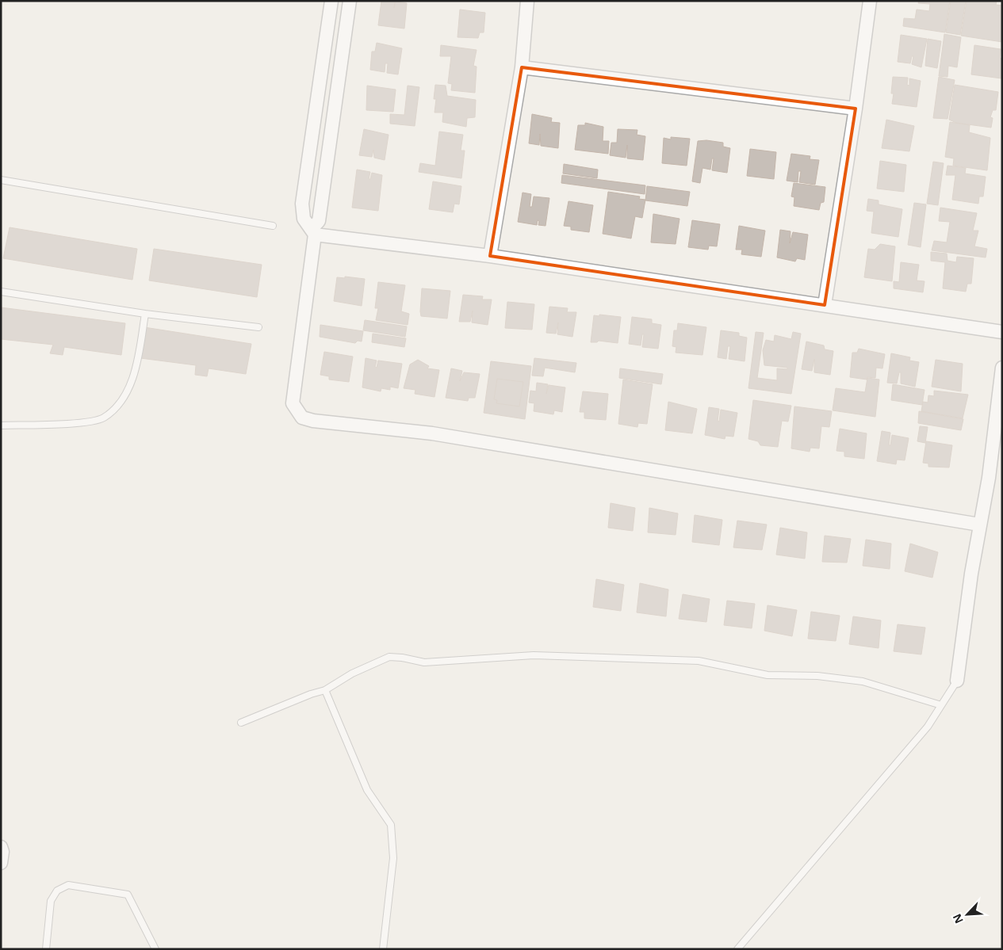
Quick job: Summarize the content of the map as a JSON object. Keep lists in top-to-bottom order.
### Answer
{
  "north": "bottom left"
}
